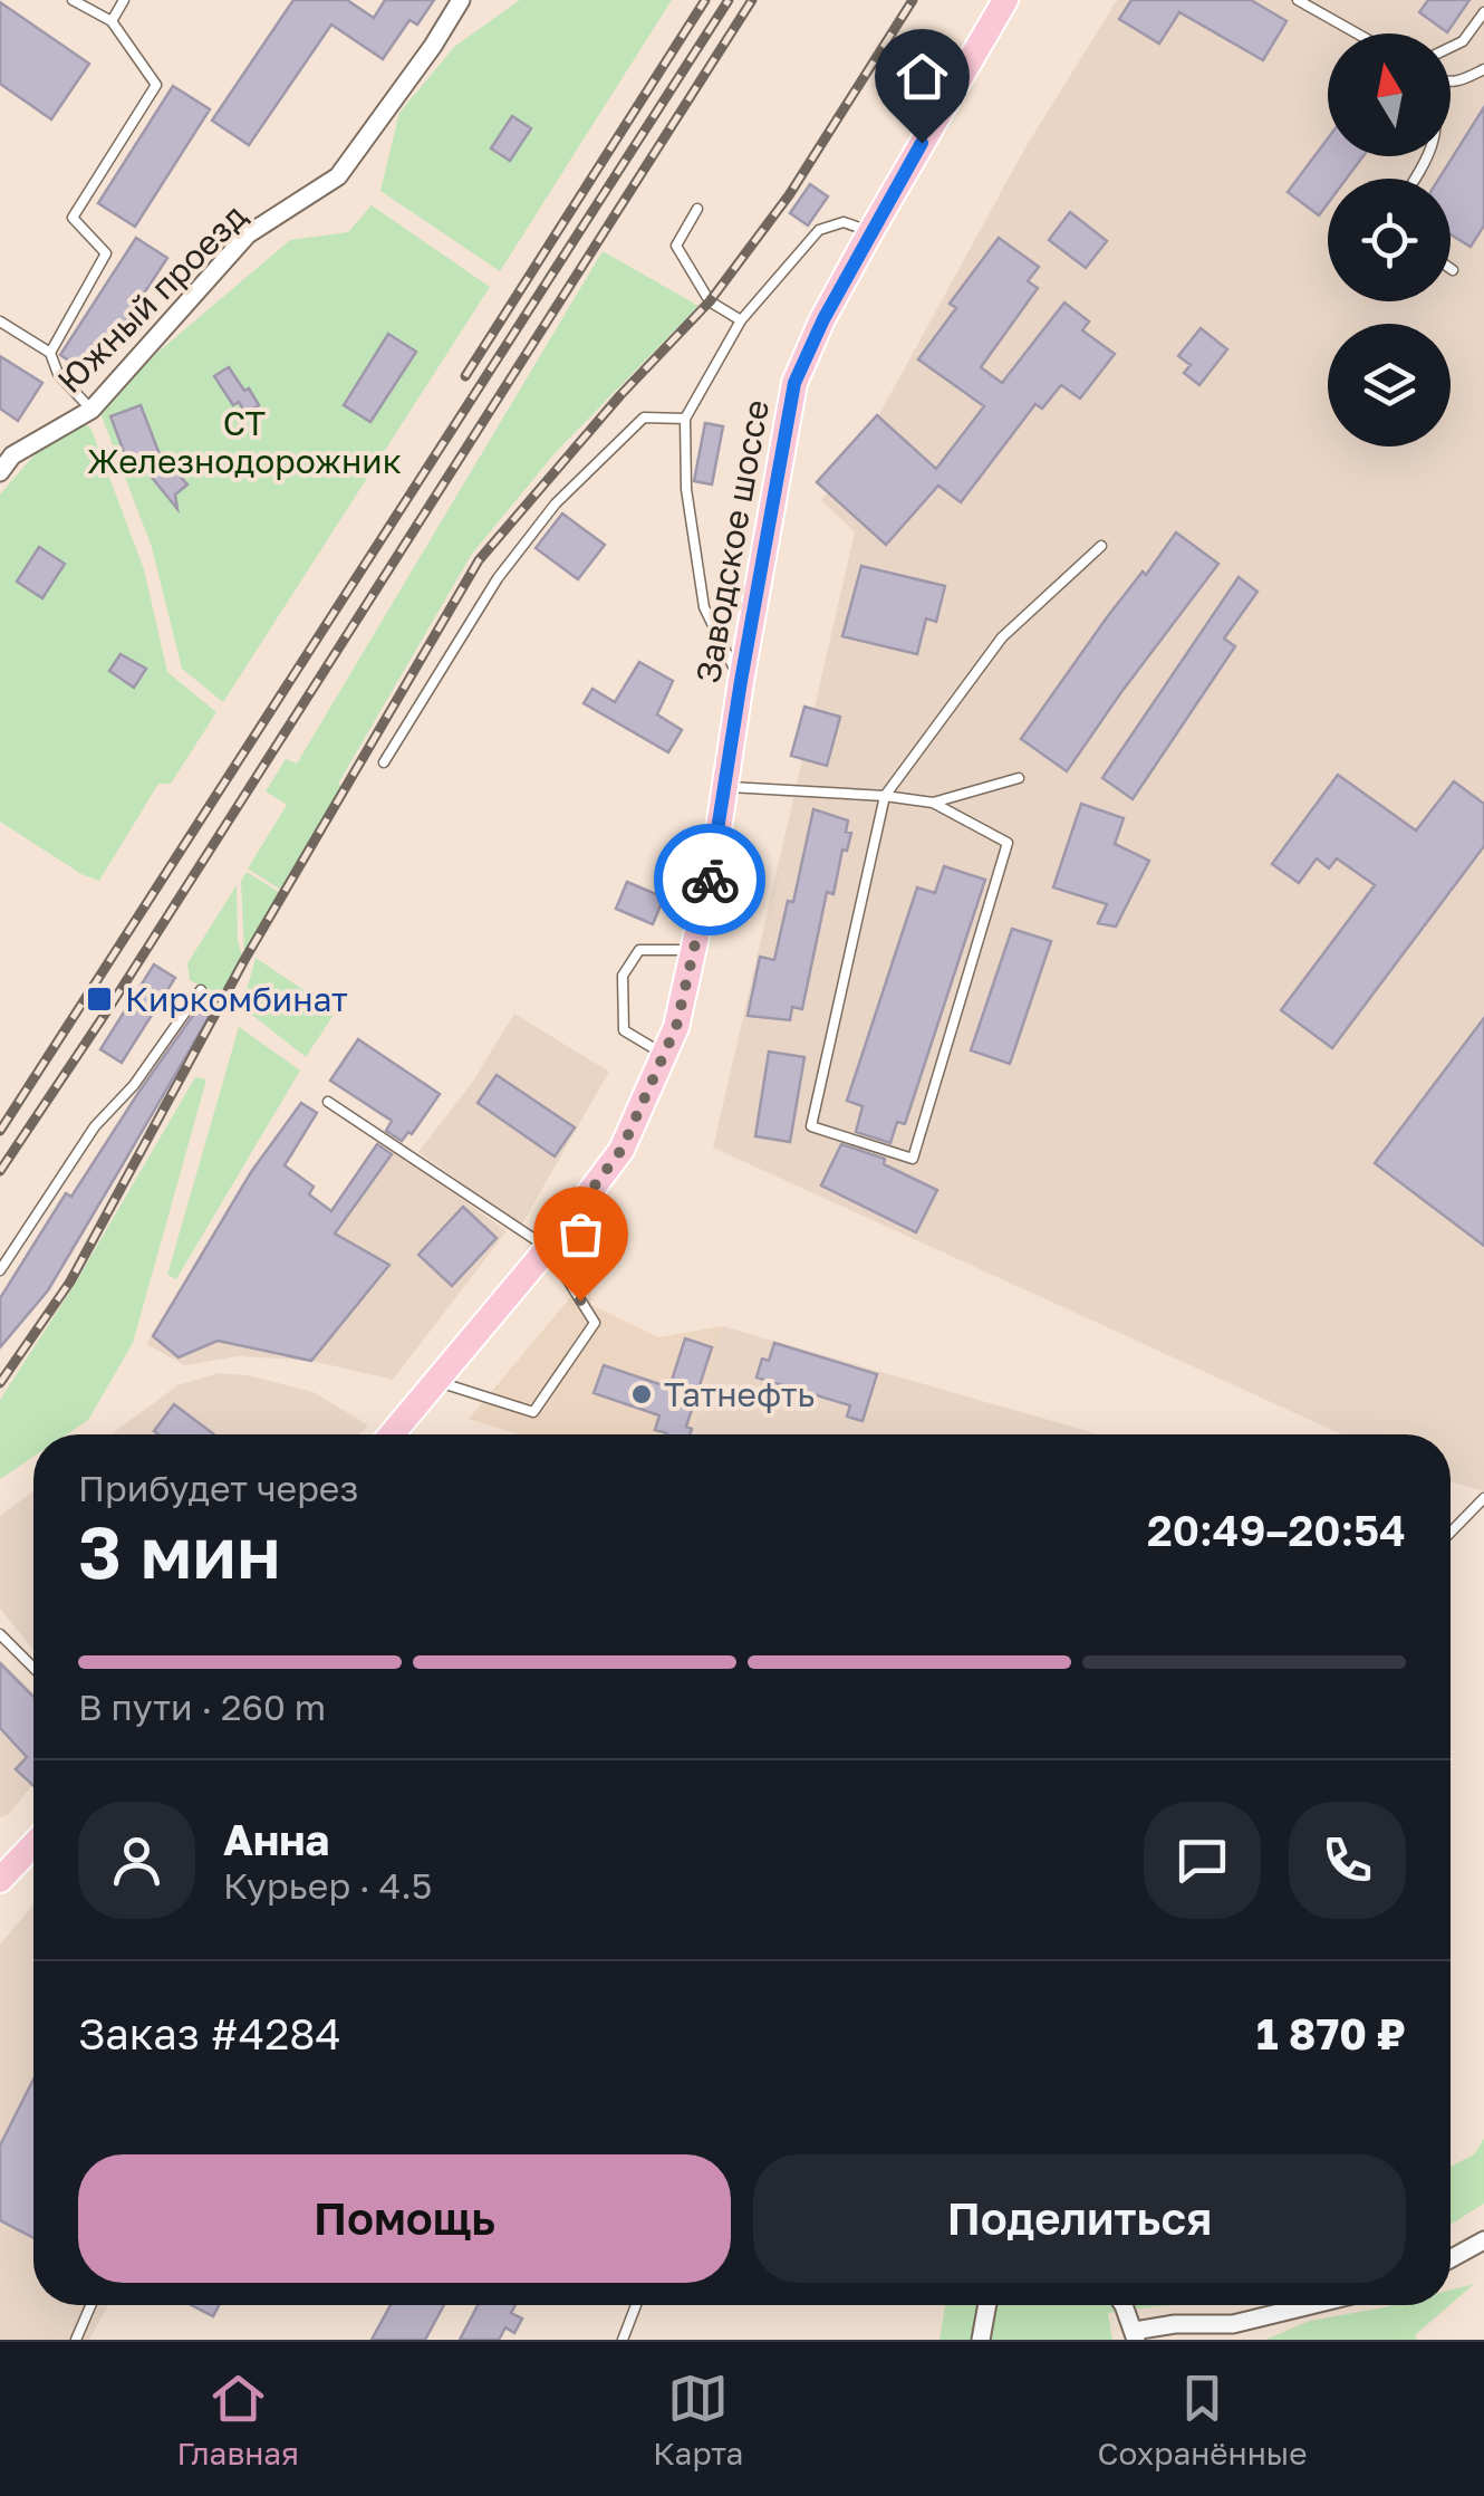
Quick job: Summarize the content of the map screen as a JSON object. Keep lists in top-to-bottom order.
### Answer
{
  "streets": {
    "main road": ["Заводское шоссе"],
    "street": ["Южный проезд"]
  },
  "parks": ["СТ Железнодорожник"],
  "places": {
    "transit": ["Киркомбинат"],
    "other": ["Татнефть"]
  },
  "north": "top",
  "page": {
    "heading": ["3 мин", "Прибудет через", "20:49–20:54"],
    "panel": [
      "Анна",
      "Курьер · 4.5",
      "Заказ #4284",
      "1 870 ₽"
    ],
    "bar": "В пути · 260 m",
    "buttons": ["Помощь", "Поделиться"],
    "tabs": ["Главная", "Карта", "Сохранённые"]
  }
}
